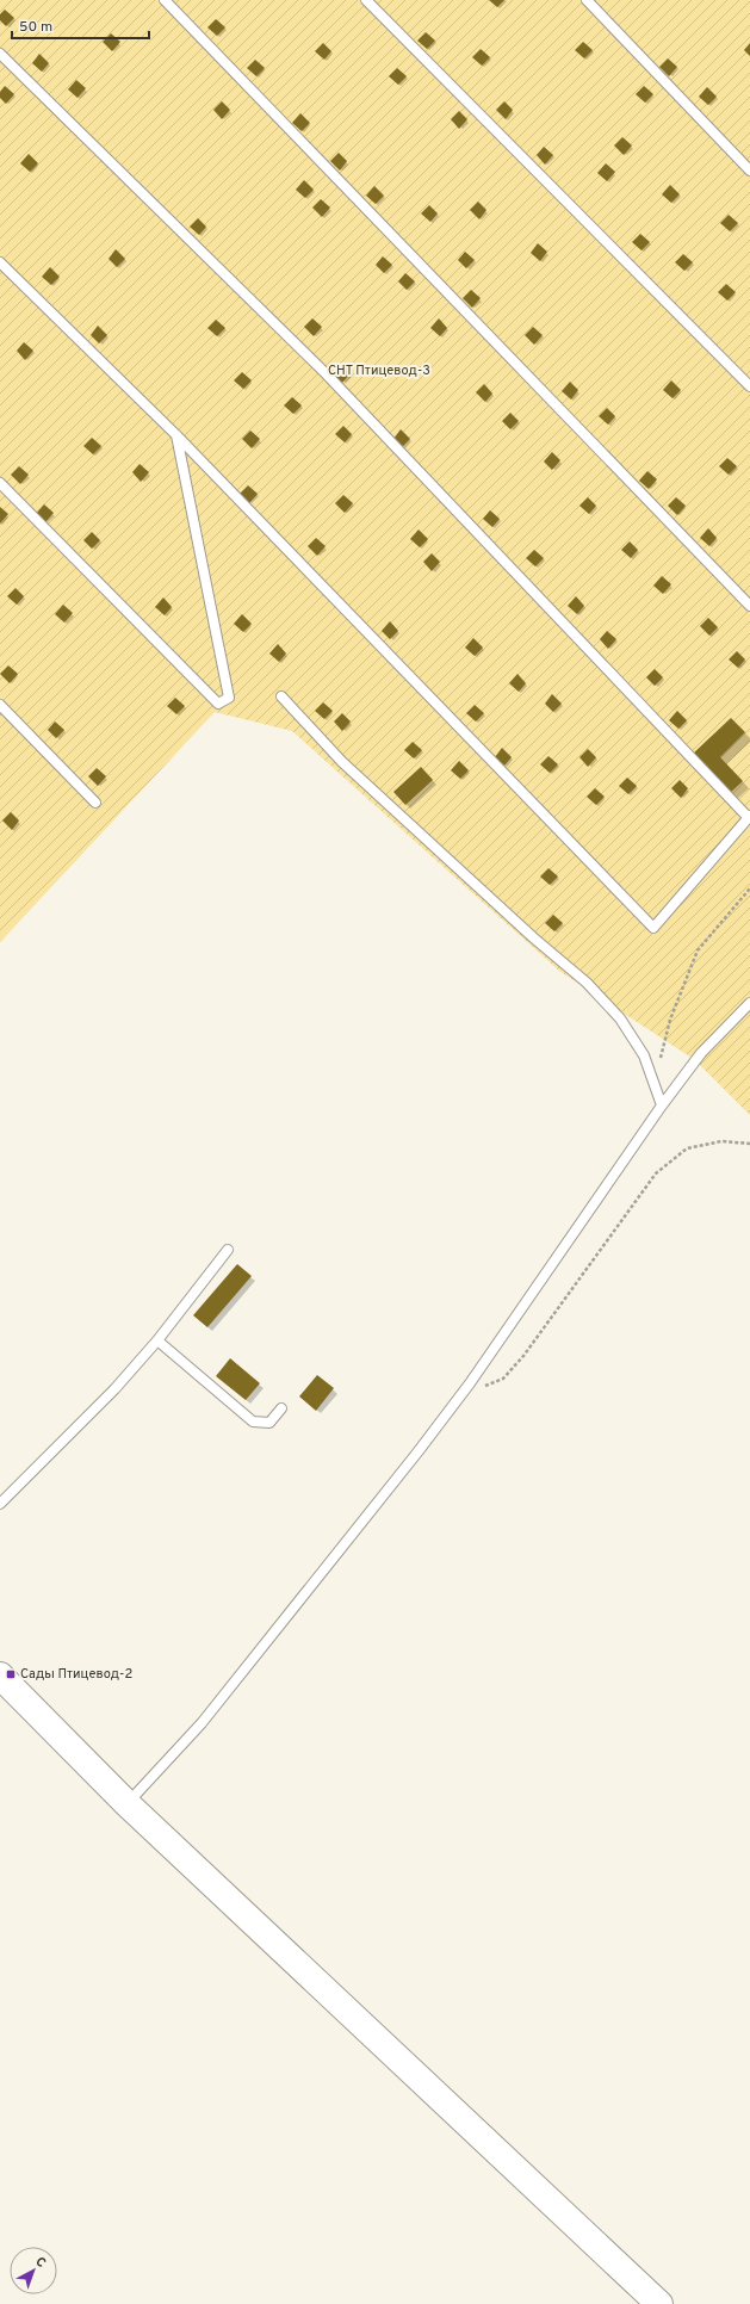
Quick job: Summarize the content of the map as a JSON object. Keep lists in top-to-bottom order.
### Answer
{
  "parks": ["СНТ Птицевод-3"],
  "places": {
    "transit": ["Сады Птицевод-2"]
  },
  "scale_bar": "50 m",
  "north": "top right"
}
